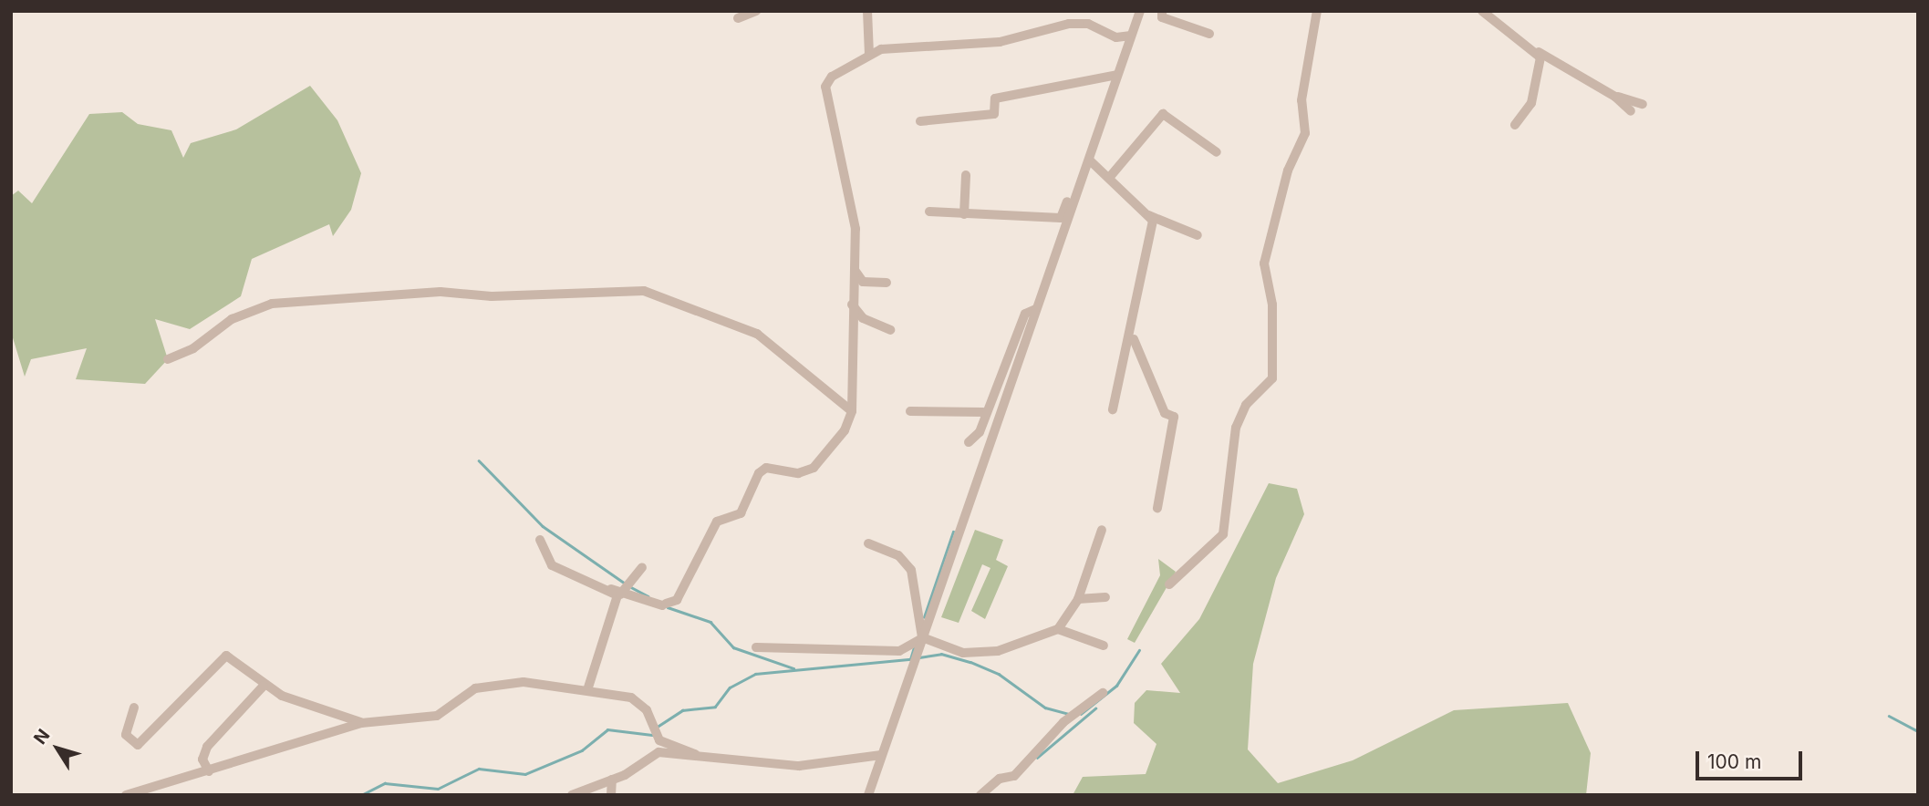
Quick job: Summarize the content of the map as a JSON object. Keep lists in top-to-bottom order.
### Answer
{
  "scale_bar": "100 m",
  "north": "top left"
}
